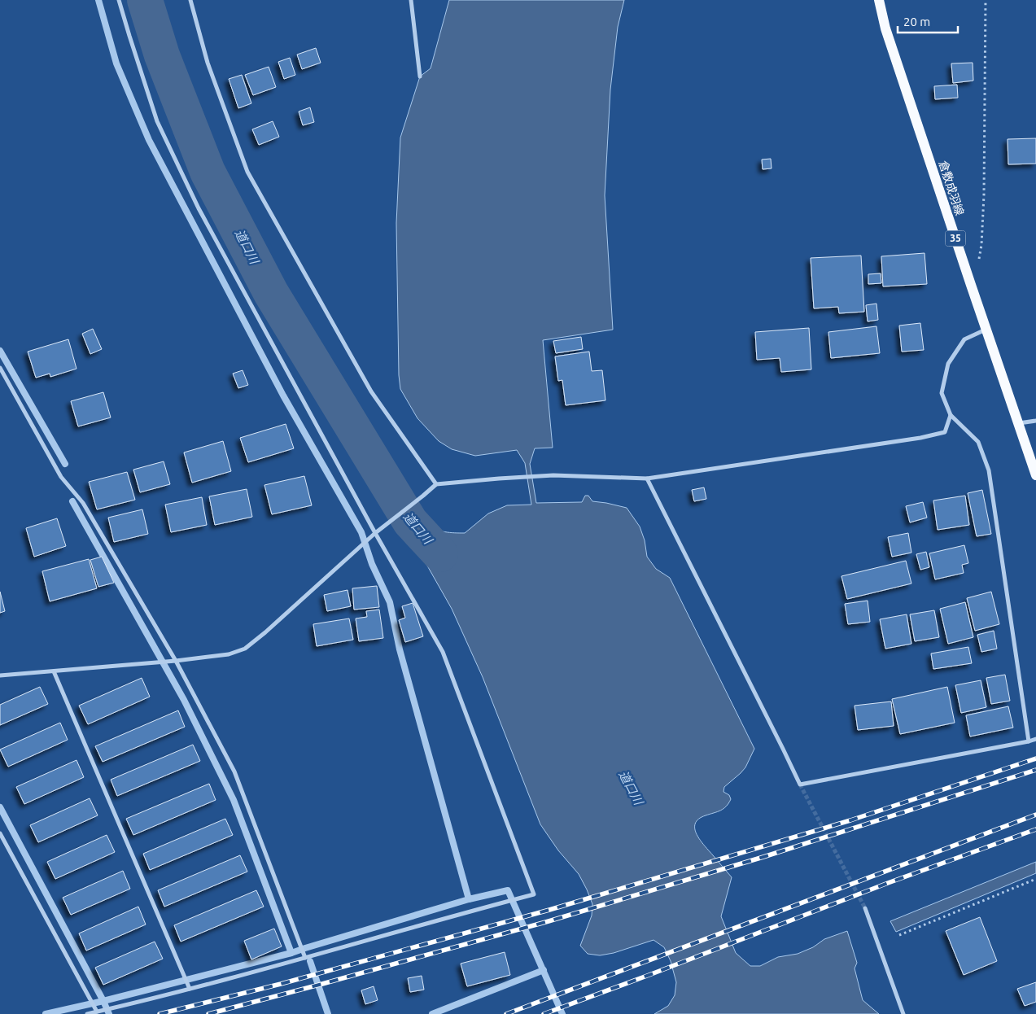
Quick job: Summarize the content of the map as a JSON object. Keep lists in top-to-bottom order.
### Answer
{
  "streets": {
    "main road": ["倉敷成羽線", "35"]
  },
  "water": ["道口川"],
  "scale_bar": "20 m"
}
